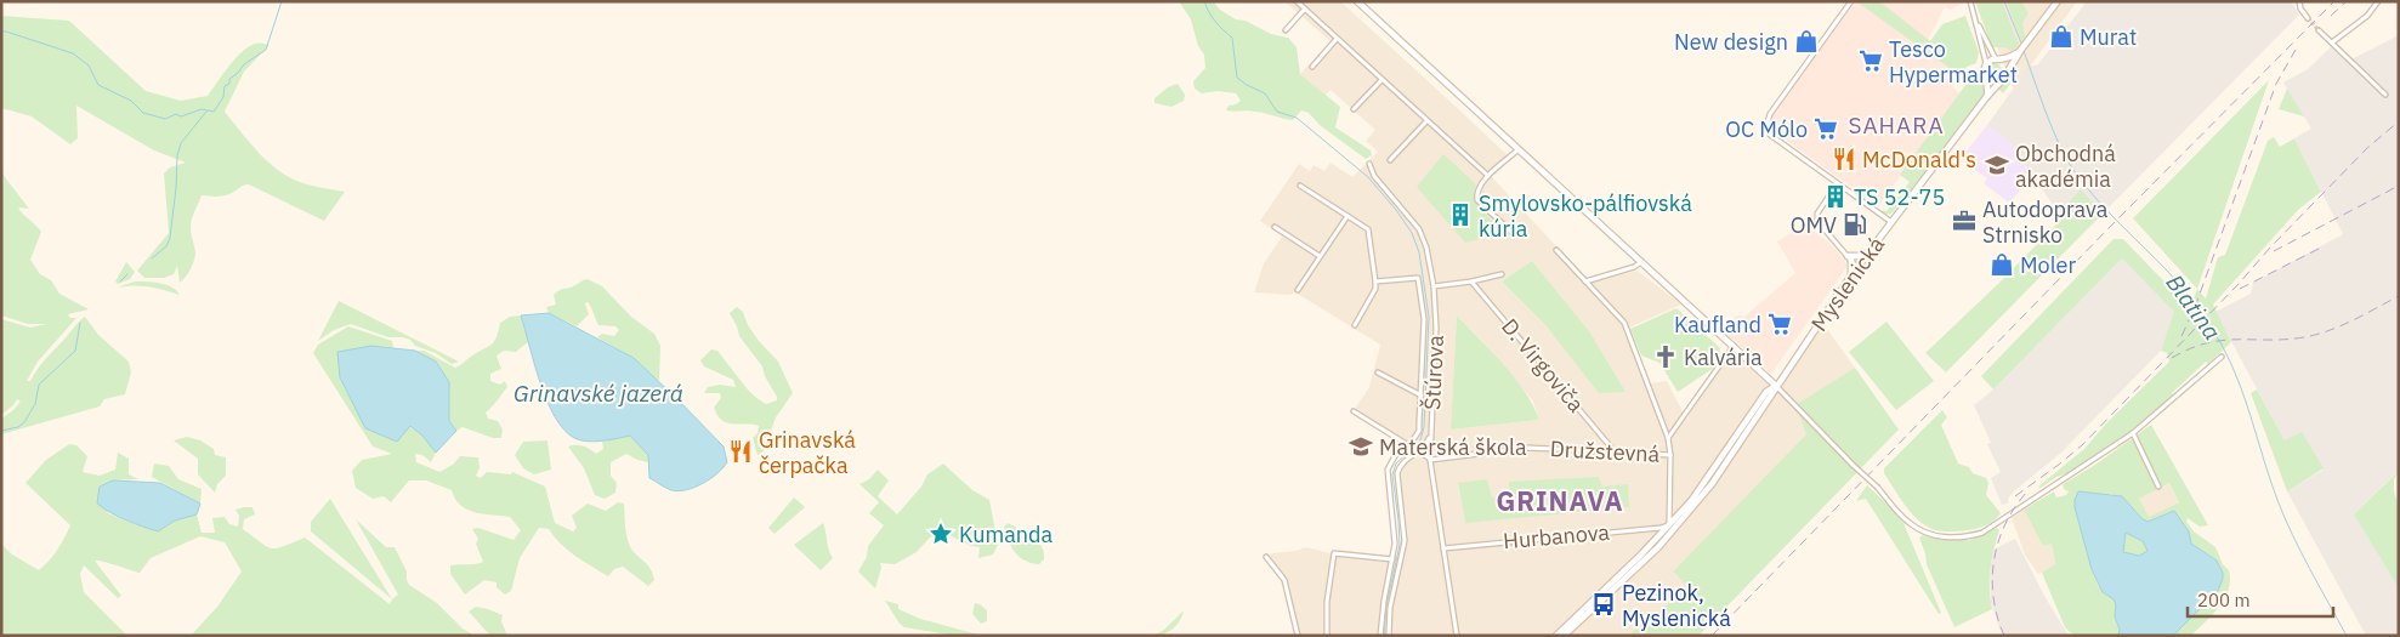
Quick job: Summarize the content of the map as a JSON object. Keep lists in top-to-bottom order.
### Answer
{
  "streets": {
    "main road": ["Myslenická"],
    "street": [
      "D. Virgoviča",
      "Štúrova",
      "Družstevná",
      "Hurbanova"
    ]
  },
  "crossings": [
    ["Myslenická", "Hurbanova"],
    ["D. Virgoviča", "Družstevná"],
    ["Štúrova", "Družstevná"],
    ["Štúrova", "Hurbanova"]
  ],
  "districts": ["SAHARA", "GRINAVA"],
  "water": ["Blatina", "Grinavské jazerá"],
  "places": {
    "shop": ["Murat", "New design", "Moler"],
    "supermarket": ["Tesco Hypermarket", "OC Mólo", "Kaufland"],
    "restaurant": ["McDonald's", "Grinavská čerpačka"],
    "school or university": ["Obchodná akadémia", "Materská škola"],
    "building": ["TS 52-75", "Smylovsko-pálfiovská kúria"],
    "office": ["Autodoprava Strnisko"],
    "fuel station": ["OMV"],
    "church": ["Kalvária"],
    "place": ["Kumanda"],
    "bus stop": ["Pezinok, Myslenická"]
  },
  "scale_bar": "200 m"
}
